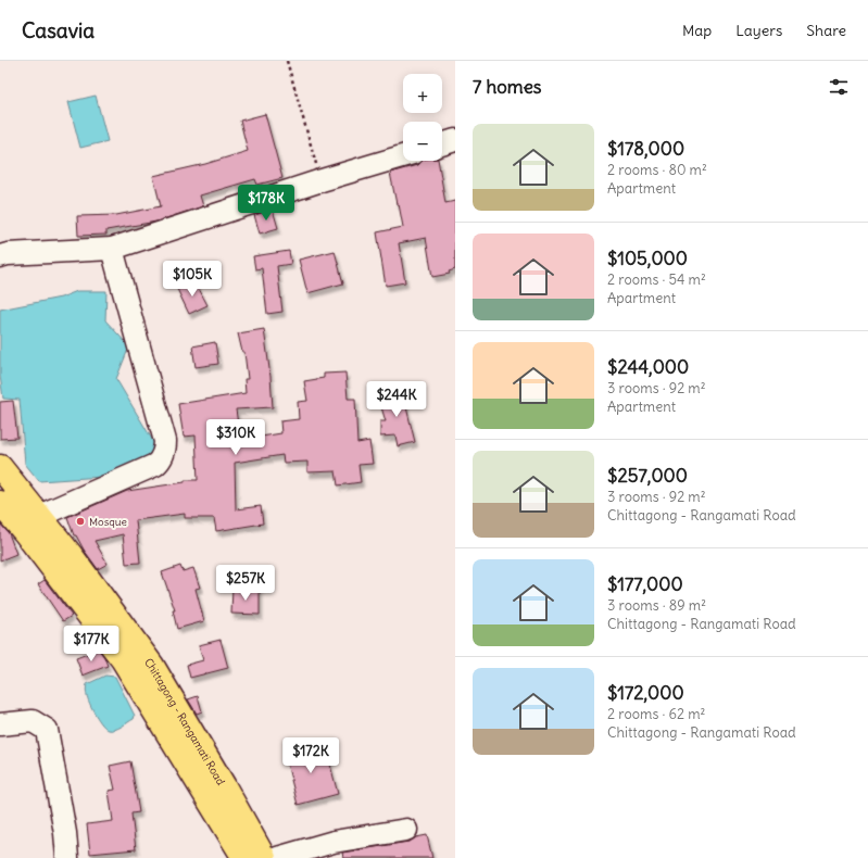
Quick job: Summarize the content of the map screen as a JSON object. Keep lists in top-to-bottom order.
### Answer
{
  "streets": {
    "highway": ["Chittagong - Rangamati Road"]
  },
  "places": ["Mosque"],
  "page": {
    "header": "Casavia",
    "nav": ["Map", "Layers", "Share"],
    "heading": "7 homes",
    "map_buttons": ["+", "−"],
    "list": [
      {
        "name": "$178,000",
        "note": "2 rooms · 80 m² · Apartment"
      },
      {
        "name": "$105,000",
        "note": "2 rooms · 54 m² · Apartment"
      },
      {
        "name": "$244,000",
        "note": "3 rooms · 92 m² · Apartment"
      },
      {
        "name": "$257,000",
        "note": "3 rooms · 92 m² · Chittagong - Rangamati Road"
      },
      {
        "name": "$177,000",
        "note": "3 rooms · 89 m² · Chittagong - Rangamati Road"
      },
      {
        "name": "$172,000",
        "note": "2 rooms · 62 m² · Chittagong - Rangamati Road"
      }
    ],
    "price": [
      "$178K",
      "$105K",
      "$244K",
      "$310K",
      "$257K",
      "$177K",
      "$172K"
    ]
  }
}
